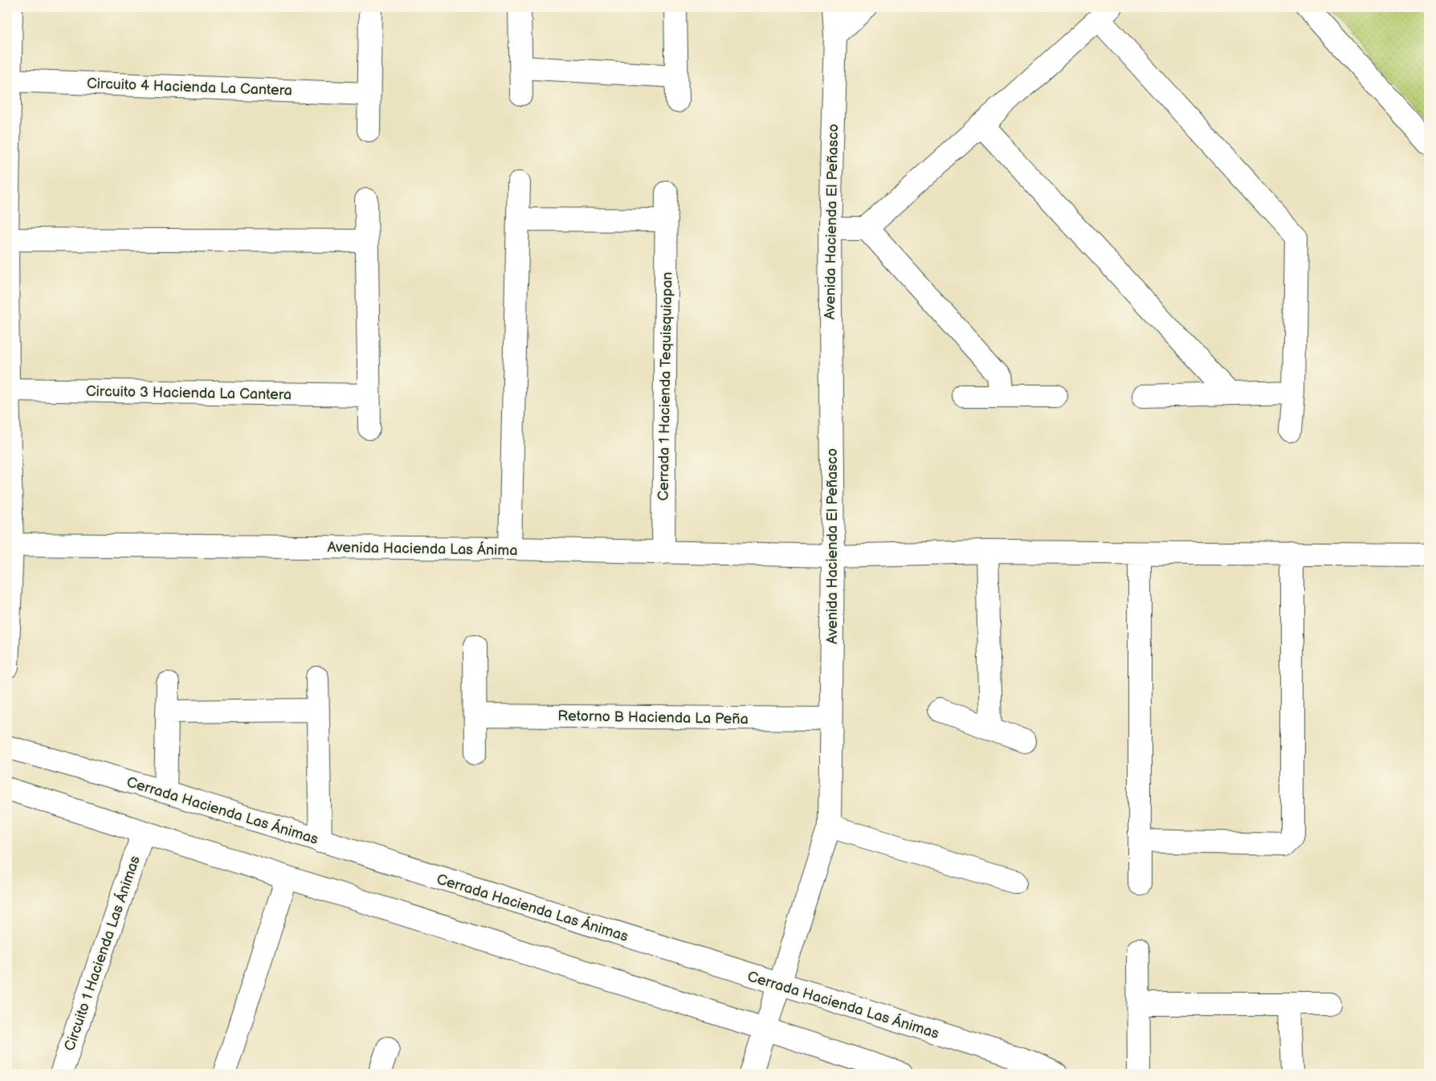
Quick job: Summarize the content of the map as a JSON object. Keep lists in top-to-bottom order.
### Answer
{
  "streets": {
    "street": [
      "Circuito 4 Hacienda La Cantera",
      "Avenida Hacienda El Peñasco",
      "Cerrada 1 Hacienda Tequisquiapan",
      "Circuito 3 Hacienda La Cantera",
      "Avenida Hacienda Las Ánima",
      "Retorno B Hacienda La Peña",
      "Cerrada Hacienda Las Ánimas",
      "Circuito 1 Hacienda Las Ánimas"
    ]
  },
  "crossings": [
    ["Avenida Hacienda El Peñasco", "Avenida Hacienda Las Ánima"],
    ["Avenida Hacienda El Peñasco", "Retorno B Hacienda La Peña"],
    ["Avenida Hacienda El Peñasco", "Cerrada Hacienda Las Ánimas"],
    ["Cerrada 1 Hacienda Tequisquiapan", "Avenida Hacienda Las Ánima"]
  ]
}
